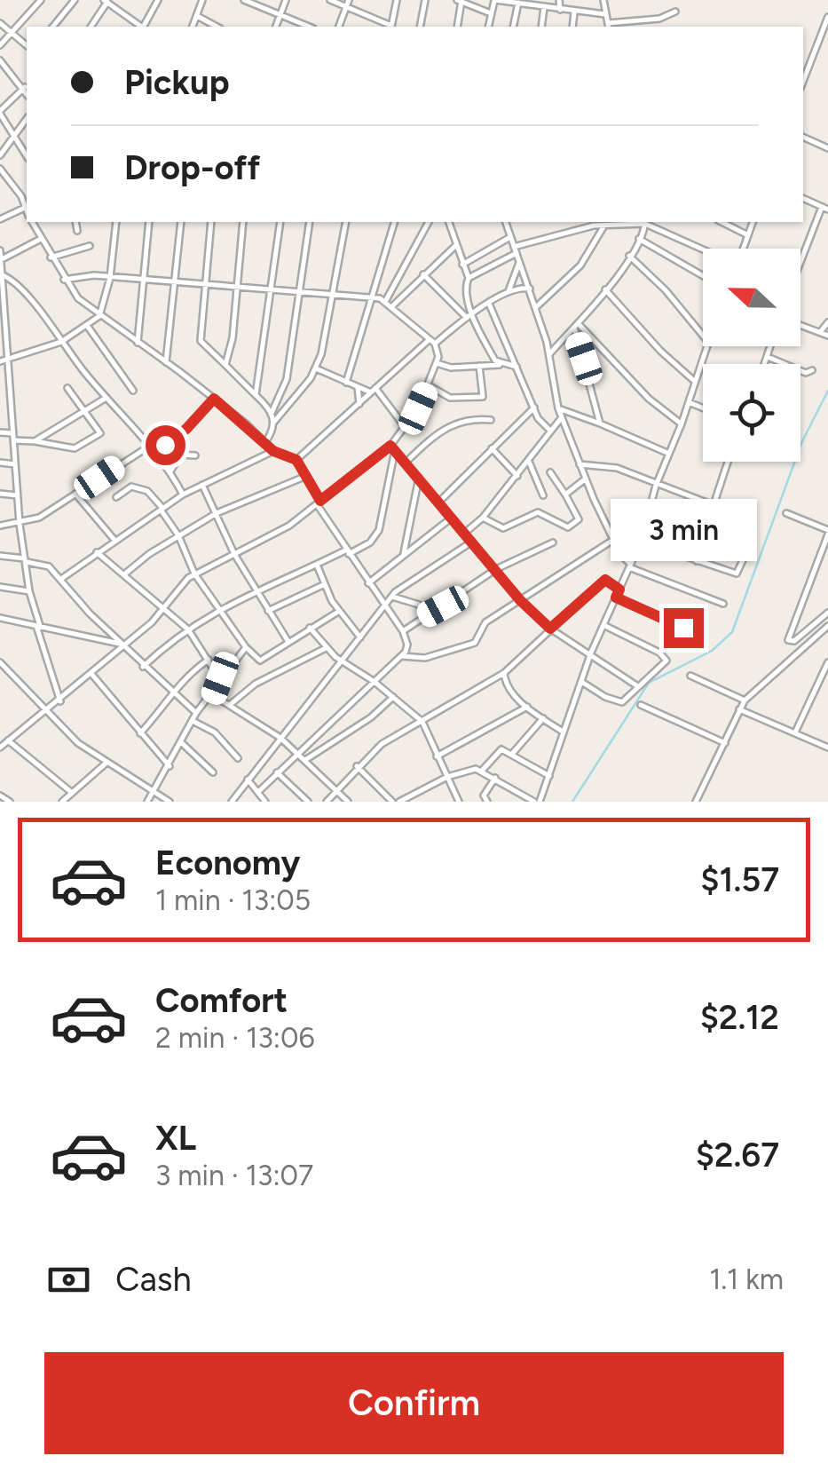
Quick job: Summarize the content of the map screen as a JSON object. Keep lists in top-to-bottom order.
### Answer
{
  "north": "left",
  "page": {
    "banner": ["Pickup", "Drop-off"],
    "bubble": "3 min",
    "list": [
      {
        "name": "Economy",
        "note": "1 min · 13:05",
        "value": "$1.57"
      },
      {
        "name": "Comfort",
        "note": "2 min · 13:06",
        "value": "$2.12"
      },
      {
        "name": "XL",
        "note": "3 min · 13:07",
        "value": "$2.67"
      }
    ],
    "pay": ["Cash", "1.1 km"],
    "buttons": "Confirm"
  }
}
